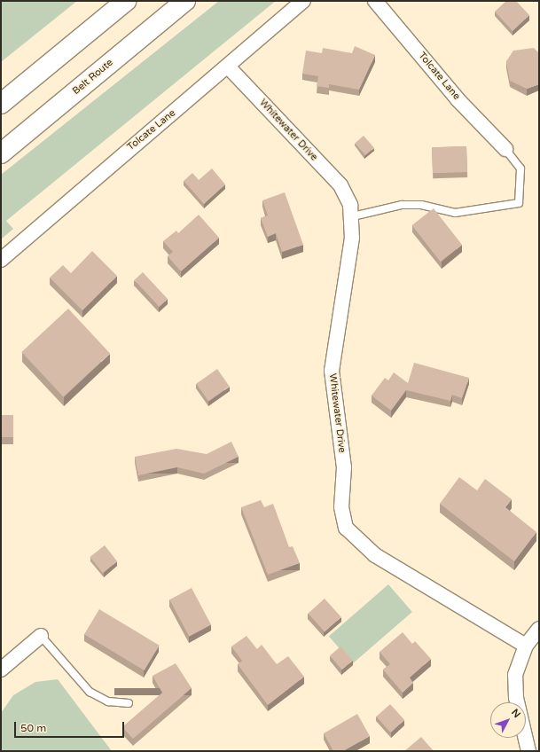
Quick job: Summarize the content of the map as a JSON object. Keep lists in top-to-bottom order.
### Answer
{
  "streets": {
    "highway": ["Belt Route"],
    "street": ["Tolcate Lane", "Whitewater Drive"]
  },
  "crossings": [
    ["Tolcate Lane", "Whitewater Drive"]
  ],
  "scale_bar": "50 m",
  "north": "top right"
}
